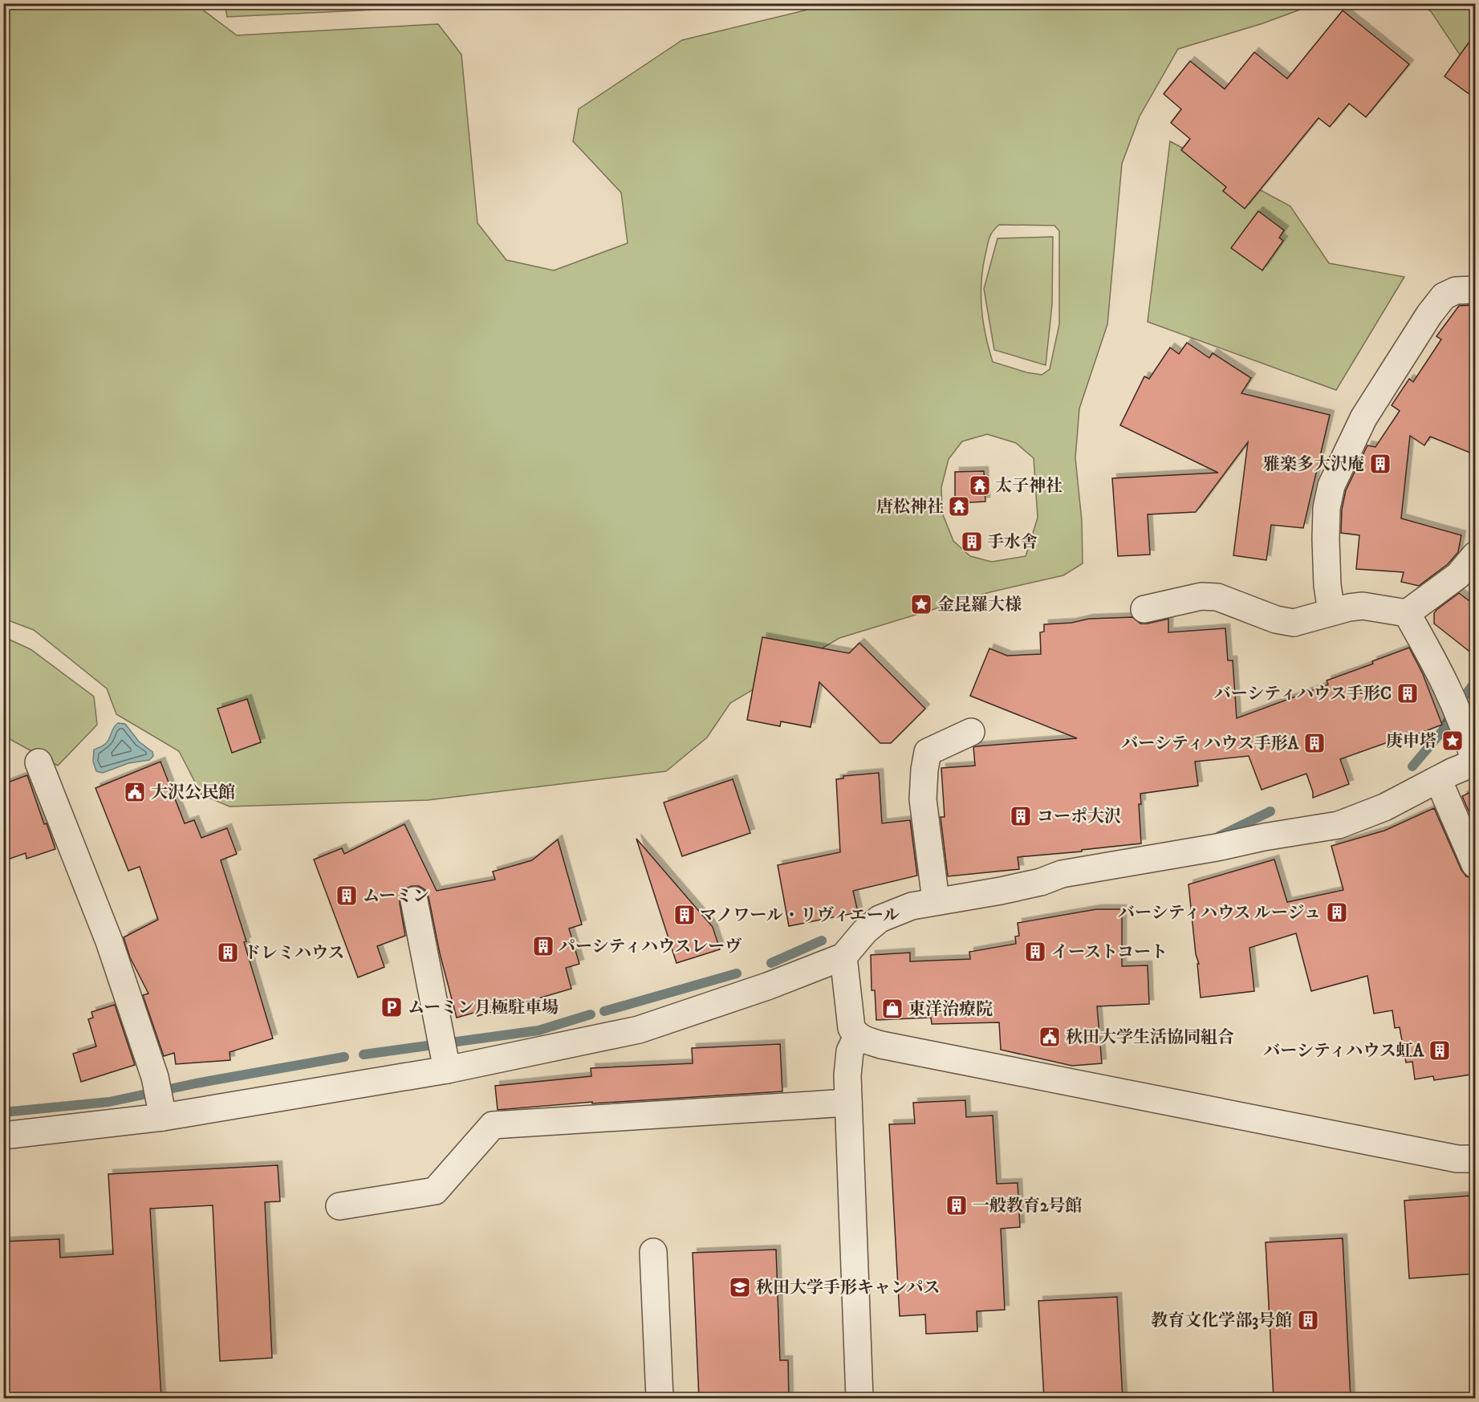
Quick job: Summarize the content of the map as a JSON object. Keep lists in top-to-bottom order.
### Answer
{
  "places": {
    "building": [
      "雅楽多大沢庵",
      "手水舎",
      "バーシティハウス手形C",
      "バーシティハウス手形A",
      "コーポ大沢",
      "ムーミン",
      "バーシティハウス ルージュ",
      "マノワール・リヴィエール",
      "パーシティハウスレーヴ",
      "イーストコート",
      "ドレミハウス",
      "バーシティハウス虹A",
      "一般教育2号館",
      "教育文化学部3号館"
    ],
    "temple": ["太子神社", "唐松神社"],
    "place": ["金昆羅大様", "庚申塔"],
    "public building": ["大沢公民館", "秋田大学生活協同組合"],
    "parking": ["ムーミン月極駐車場"],
    "shop": ["東洋治療院"],
    "school or university": ["秋田大学手形キャンパス"]
  }
}
